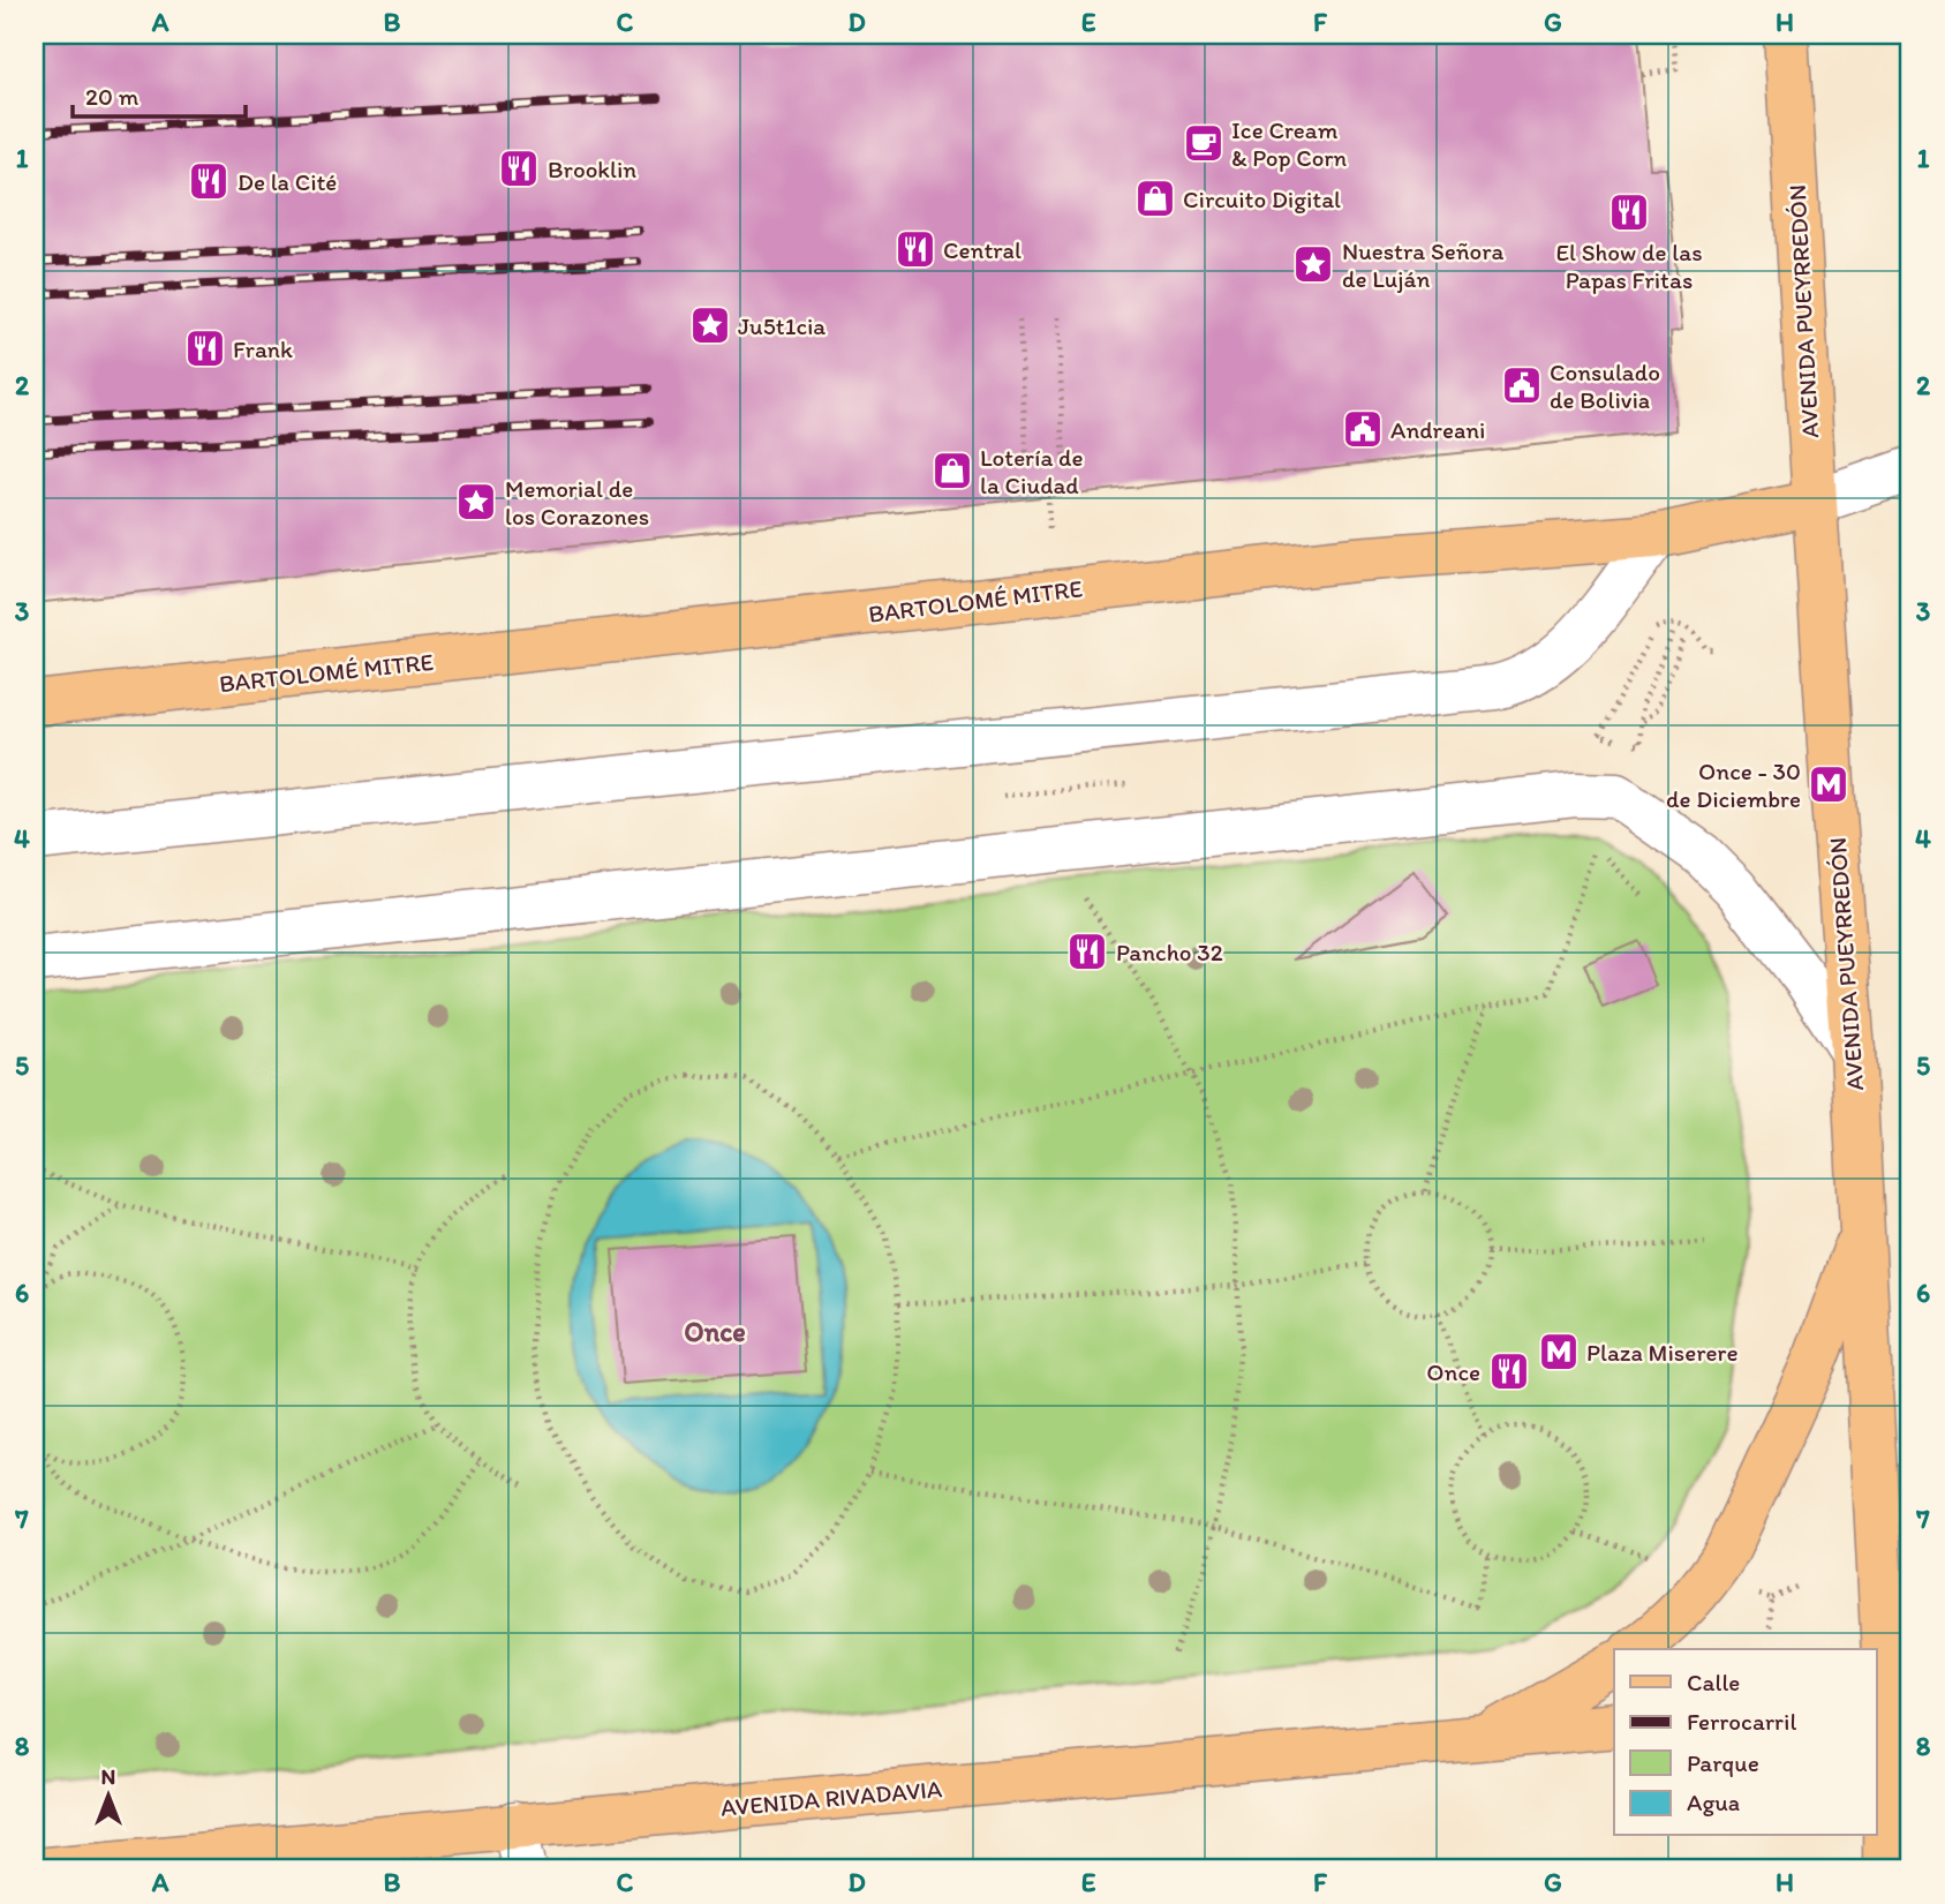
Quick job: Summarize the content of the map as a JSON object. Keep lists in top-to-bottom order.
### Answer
{
  "streets": {
    "main road": ["AVENIDA PUEYRREDÓN", "BARTOLOMÉ MITRE", "AVENIDA RIVADAVIA"]
  },
  "crossings": [
    ["AVENIDA PUEYRREDÓN", "BARTOLOMÉ MITRE"]
  ],
  "districts": ["Once"],
  "places": {
    "cafe": ["Ice Cream & Pop Corn"],
    "restaurant": [
      "Brooklin",
      "De la Cité",
      "El Show de las Papas Fritas",
      "Central",
      "Frank",
      "Pancho 32",
      "Once"
    ],
    "shop": ["Circuito Digital", "Lotería de la Ciudad"],
    "place": ["Nuestra Señora de Luján", "Ju5t1cia", "Memorial de los Corazones"],
    "public building": ["Consulado de Bolivia", "Andreani"],
    "metro station": ["Once - 30 de Diciembre", "Plaza Miserere"]
  },
  "legend": [
    "Calle",
    "Ferrocarril",
    "Parque",
    "Agua"
  ],
  "scale_bar": "20 m",
  "north": "top",
  "grid": {
    "columns": [
      "A",
      "B",
      "C",
      "D",
      "E",
      "F",
      "G",
      "H"
    ],
    "rows": [
      "1",
      "2",
      "3",
      "4",
      "5",
      "6",
      "7",
      "8"
    ]
  }
}
